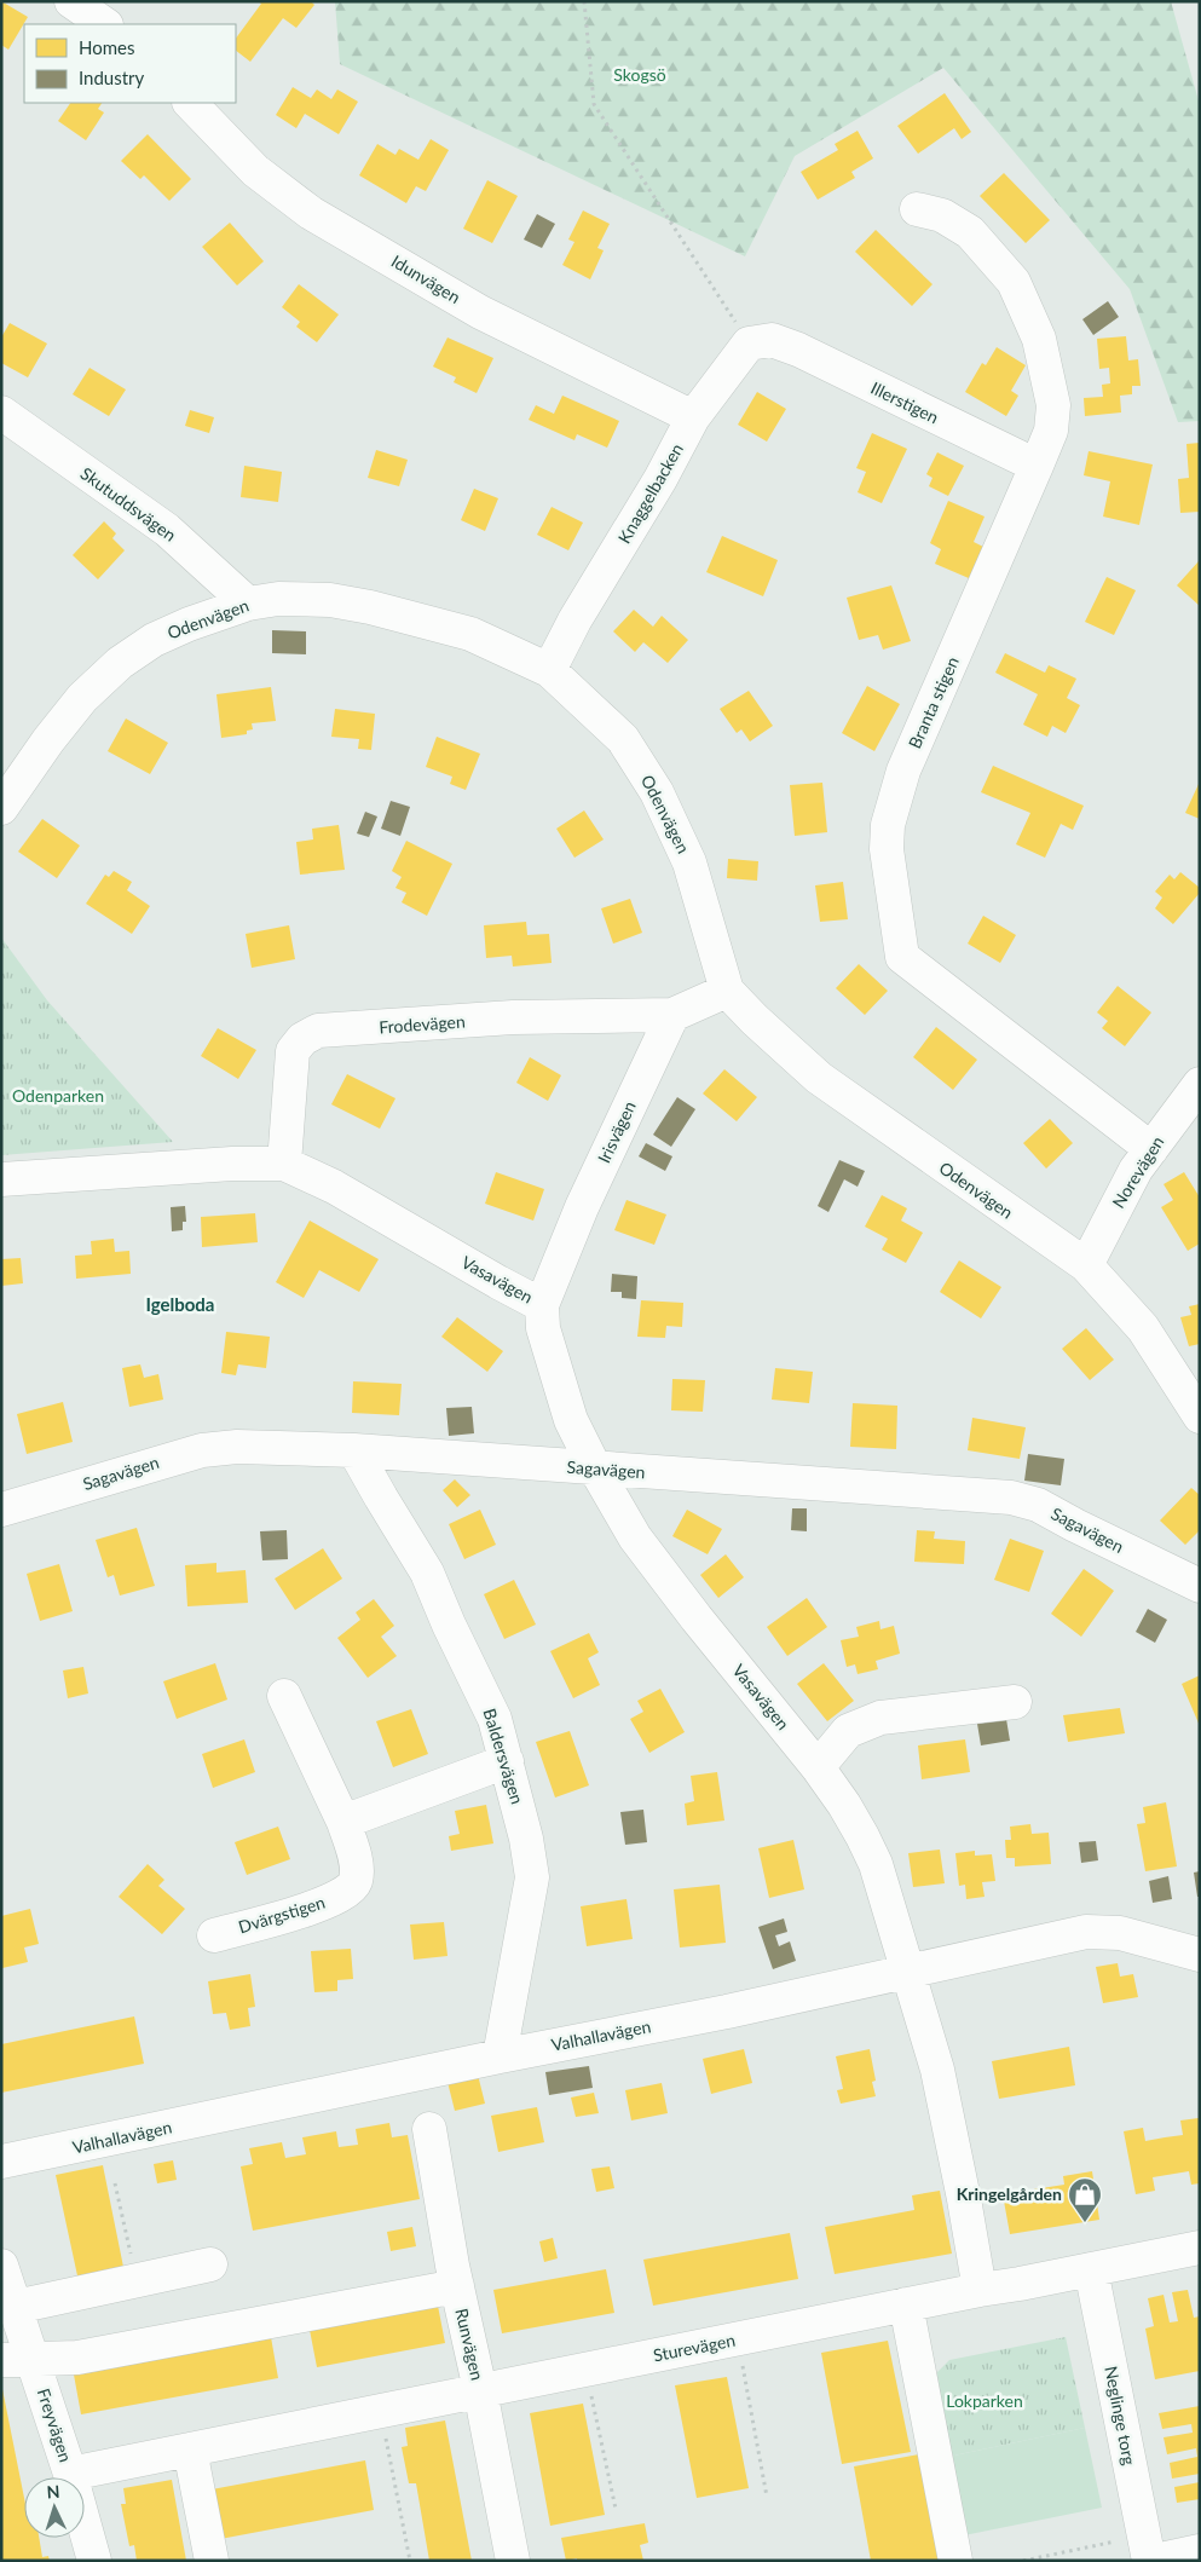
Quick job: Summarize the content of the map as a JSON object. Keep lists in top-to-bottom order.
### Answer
{
  "streets": {
    "street": [
      "Idunvägen",
      "Illerstigen",
      "Knaggelbacken",
      "Skutuddsvägen",
      "Odenvägen",
      "Branta stigen",
      "Frodevägen",
      "Irisvägen",
      "Norevägen",
      "Vasavägen",
      "Sagavägen",
      "Baldersvägen",
      "Dvärgstigen",
      "Valhallavägen",
      "Runvägen",
      "Sturevägen",
      "Neglinge torg",
      "Freyvägen"
    ]
  },
  "crossings": [
    ["Idunvägen", "Knaggelbacken"],
    ["Illerstigen", "Knaggelbacken"],
    ["Illerstigen", "Branta stigen"],
    ["Knaggelbacken", "Odenvägen"],
    ["Skutuddsvägen", "Odenvägen"],
    ["Odenvägen", "Norevägen"],
    ["Branta stigen", "Norevägen"],
    ["Frodevägen", "Irisvägen"],
    ["Frodevägen", "Vasavägen"],
    ["Irisvägen", "Vasavägen"],
    ["Vasavägen", "Sagavägen"],
    ["Vasavägen", "Valhallavägen"],
    ["Vasavägen", "Sturevägen"],
    ["Sagavägen", "Baldersvägen"],
    ["Baldersvägen", "Valhallavägen"],
    ["Runvägen", "Sturevägen"],
    ["Sturevägen", "Neglinge torg"],
    ["Sturevägen", "Freyvägen"]
  ],
  "districts": ["Igelboda"],
  "parks": ["Skogsö", "Odenparken", "Lokparken"],
  "places": {
    "shop": ["Kringelgården"]
  },
  "legend": ["Homes", "Industry"],
  "north": "top"
}
